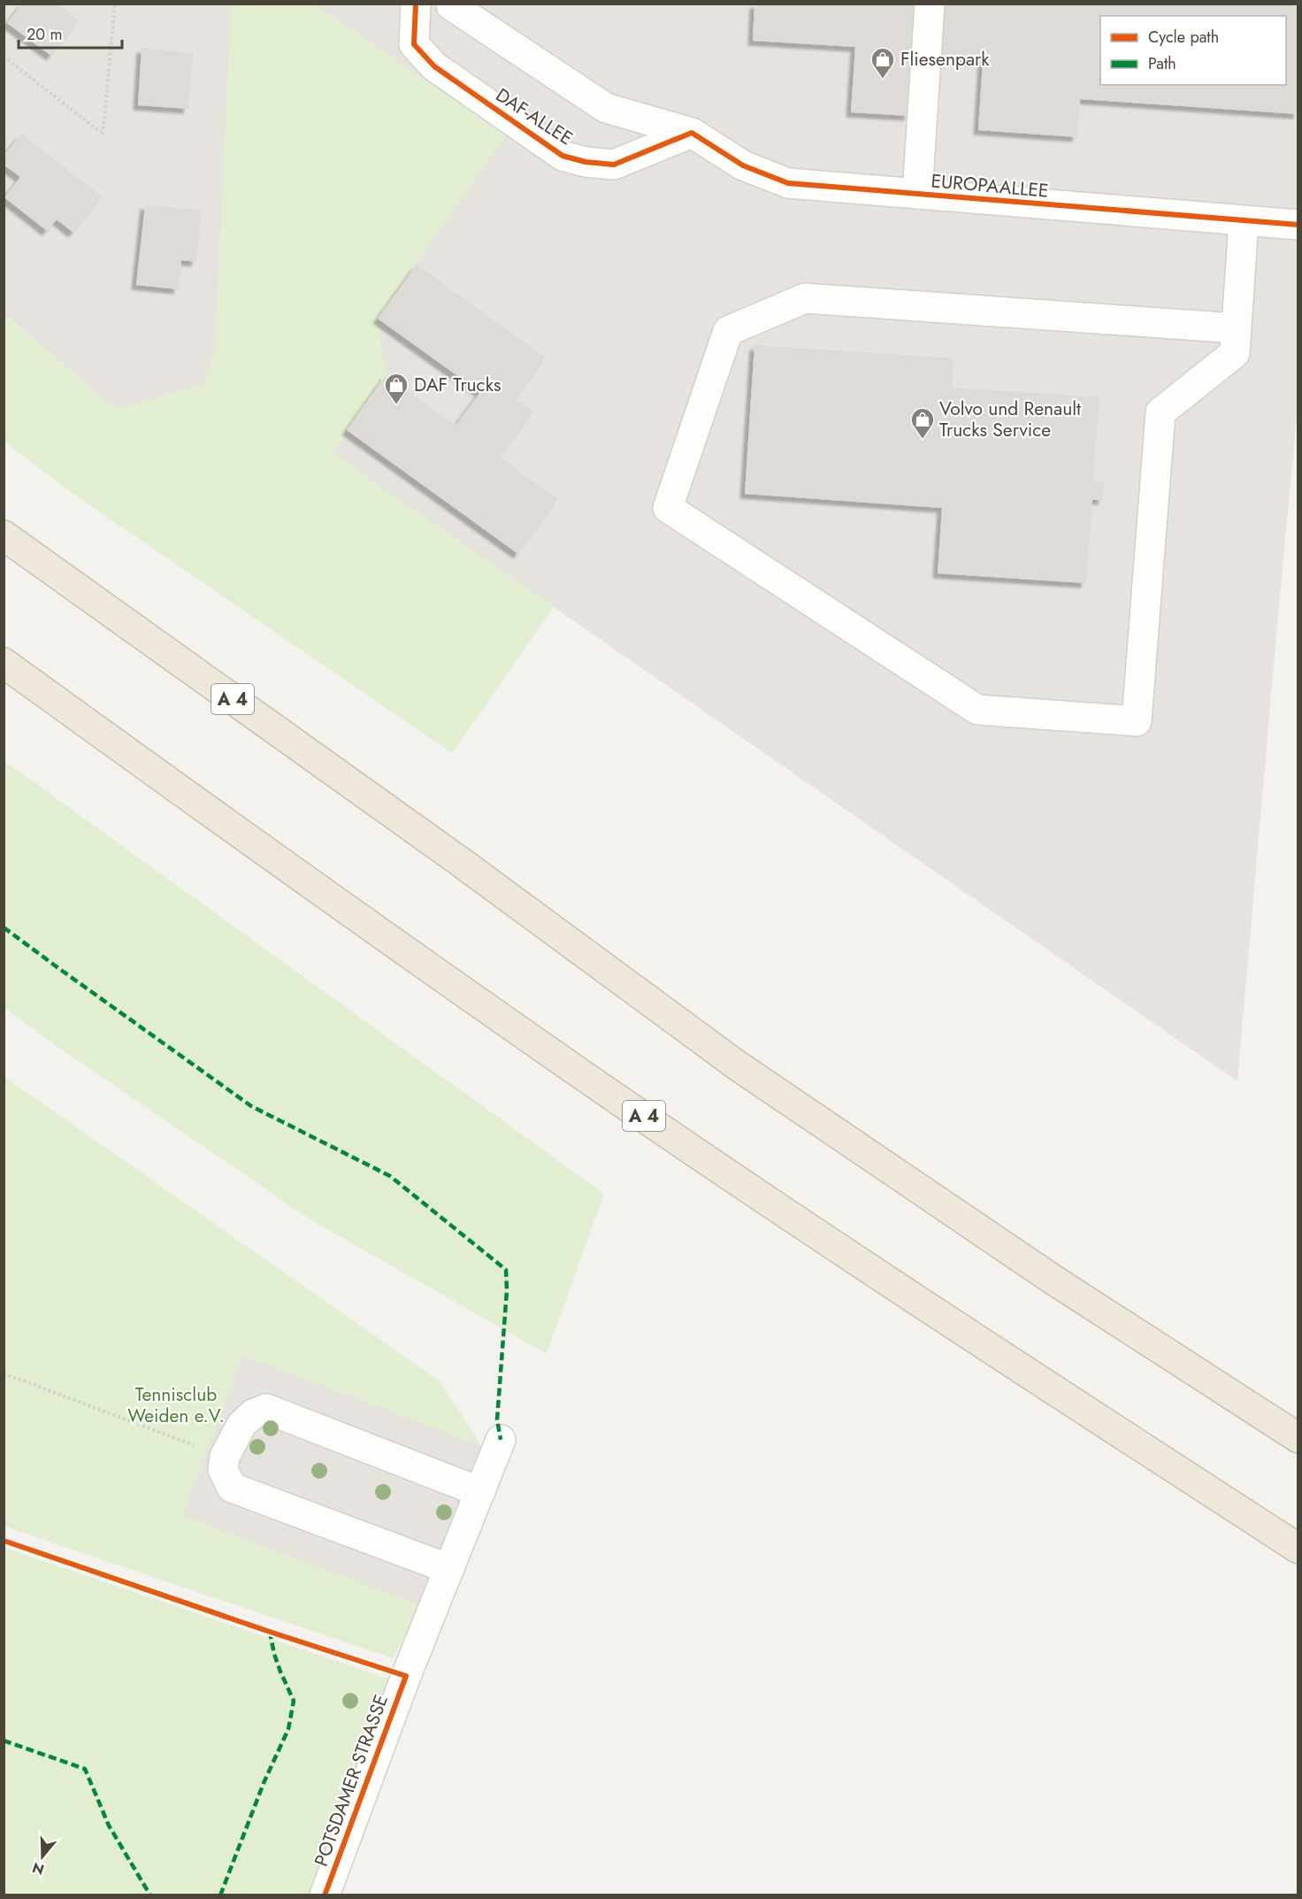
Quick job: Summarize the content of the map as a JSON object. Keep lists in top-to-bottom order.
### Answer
{
  "streets": {
    "highway": ["A 4"],
    "street": ["DAF-ALLEE", "EUROPAALLEE", "POTSDAMER STRASSE"]
  },
  "crossings": [
    ["DAF-ALLEE", "EUROPAALLEE"]
  ],
  "parks": ["Tennisclub Weiden e.V."],
  "places": {
    "shop": ["Fliesenpark", "DAF Trucks", "Volvo und Renault Trucks Service"]
  },
  "legend": ["Cycle path", "Path"],
  "scale_bar": "20 m",
  "north": "bottom"
}
